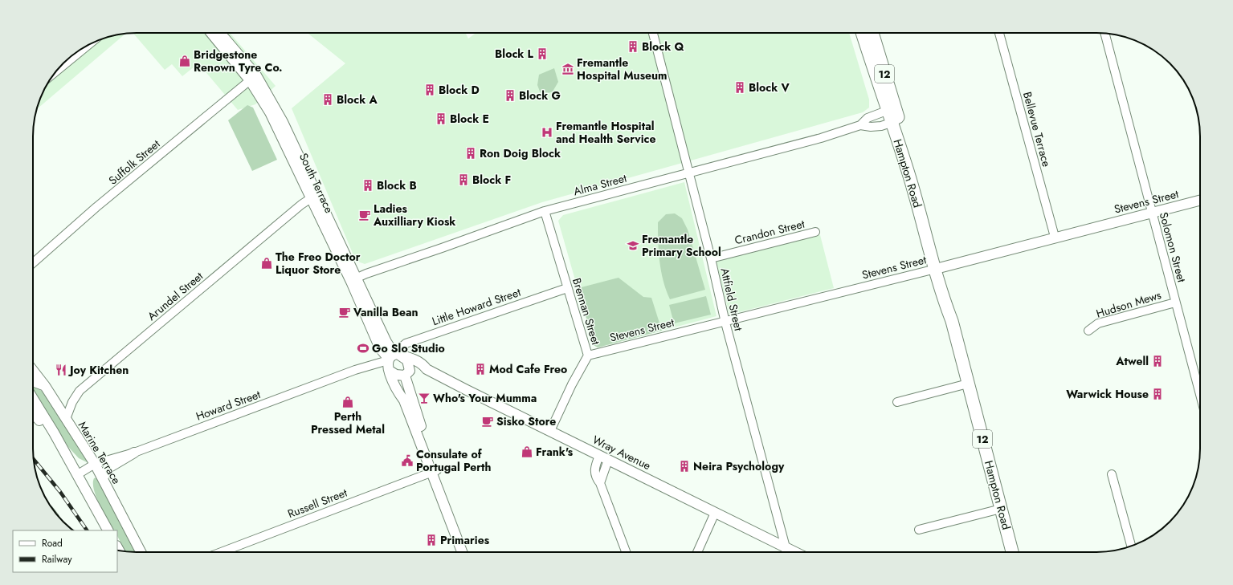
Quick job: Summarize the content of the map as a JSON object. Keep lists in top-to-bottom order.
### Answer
{
  "streets": {
    "main road": ["12", "Hampton Road"],
    "street": [
      "Bellevue Terrace",
      "Suffolk Street",
      "South Terrace",
      "Alma Street",
      "Stevens Street",
      "Crandon Street",
      "Solomon Street",
      "Arundel Street",
      "Attfield Street",
      "Hudson Mews",
      "Little Howard Street",
      "Brennan Street",
      "Howard Street",
      "Marine Terrace",
      "Wray Avenue",
      "Russell Street"
    ]
  },
  "crossings": [
    ["Bellevue Terrace", "Stevens Street"],
    ["Suffolk Street", "South Terrace"],
    ["Hampton Road", "Alma Street"],
    ["Hampton Road", "Stevens Street"],
    ["South Terrace", "Alma Street"],
    ["South Terrace", "Arundel Street"],
    ["South Terrace", "Little Howard Street"],
    ["South Terrace", "Howard Street"],
    ["South Terrace", "Wray Avenue"],
    ["Alma Street", "Attfield Street"],
    ["Alma Street", "Brennan Street"],
    ["Stevens Street", "Solomon Street"],
    ["Stevens Street", "Attfield Street"],
    ["Stevens Street", "Brennan Street"],
    ["Crandon Street", "Attfield Street"],
    ["Solomon Street", "Hudson Mews"],
    ["Arundel Street", "Marine Terrace"],
    ["Attfield Street", "Wray Avenue"],
    ["Little Howard Street", "Brennan Street"],
    ["Little Howard Street", "Howard Street"],
    ["Little Howard Street", "Wray Avenue"],
    ["Brennan Street", "Wray Avenue"],
    ["Howard Street", "Marine Terrace"],
    ["Howard Street", "Wray Avenue"]
  ],
  "places": {
    "building": [
      "Block Q",
      "Block L",
      "Block V",
      "Block D",
      "Block G",
      "Block A",
      "Block E",
      "Ron Doig Block",
      "Block F",
      "Block B",
      "Atwell",
      "Mod Cafe Freo",
      "Warwick House",
      "Neira Psychology",
      "Primaries"
    ],
    "shop": [
      "Bridgestone Renown Tyre Co.",
      "The Freo Doctor Liquor Store",
      "Perth Pressed Metal",
      "Frank's"
    ],
    "museum": ["Fremantle Hospital Museum"],
    "hospital": ["Fremantle Hospital and Health Service"],
    "cafe": ["Ladies Auxilliary Kiosk", "Vanilla Bean", "Sisko Store"],
    "school or university": ["Fremantle Primary School"],
    "sports": ["Go Slo Studio"],
    "restaurant": ["Joy Kitchen"],
    "bar": ["Who's Your Mumma"],
    "public building": ["Consulate of Portugal Perth"]
  },
  "legend": ["Road", "Railway"]
}
